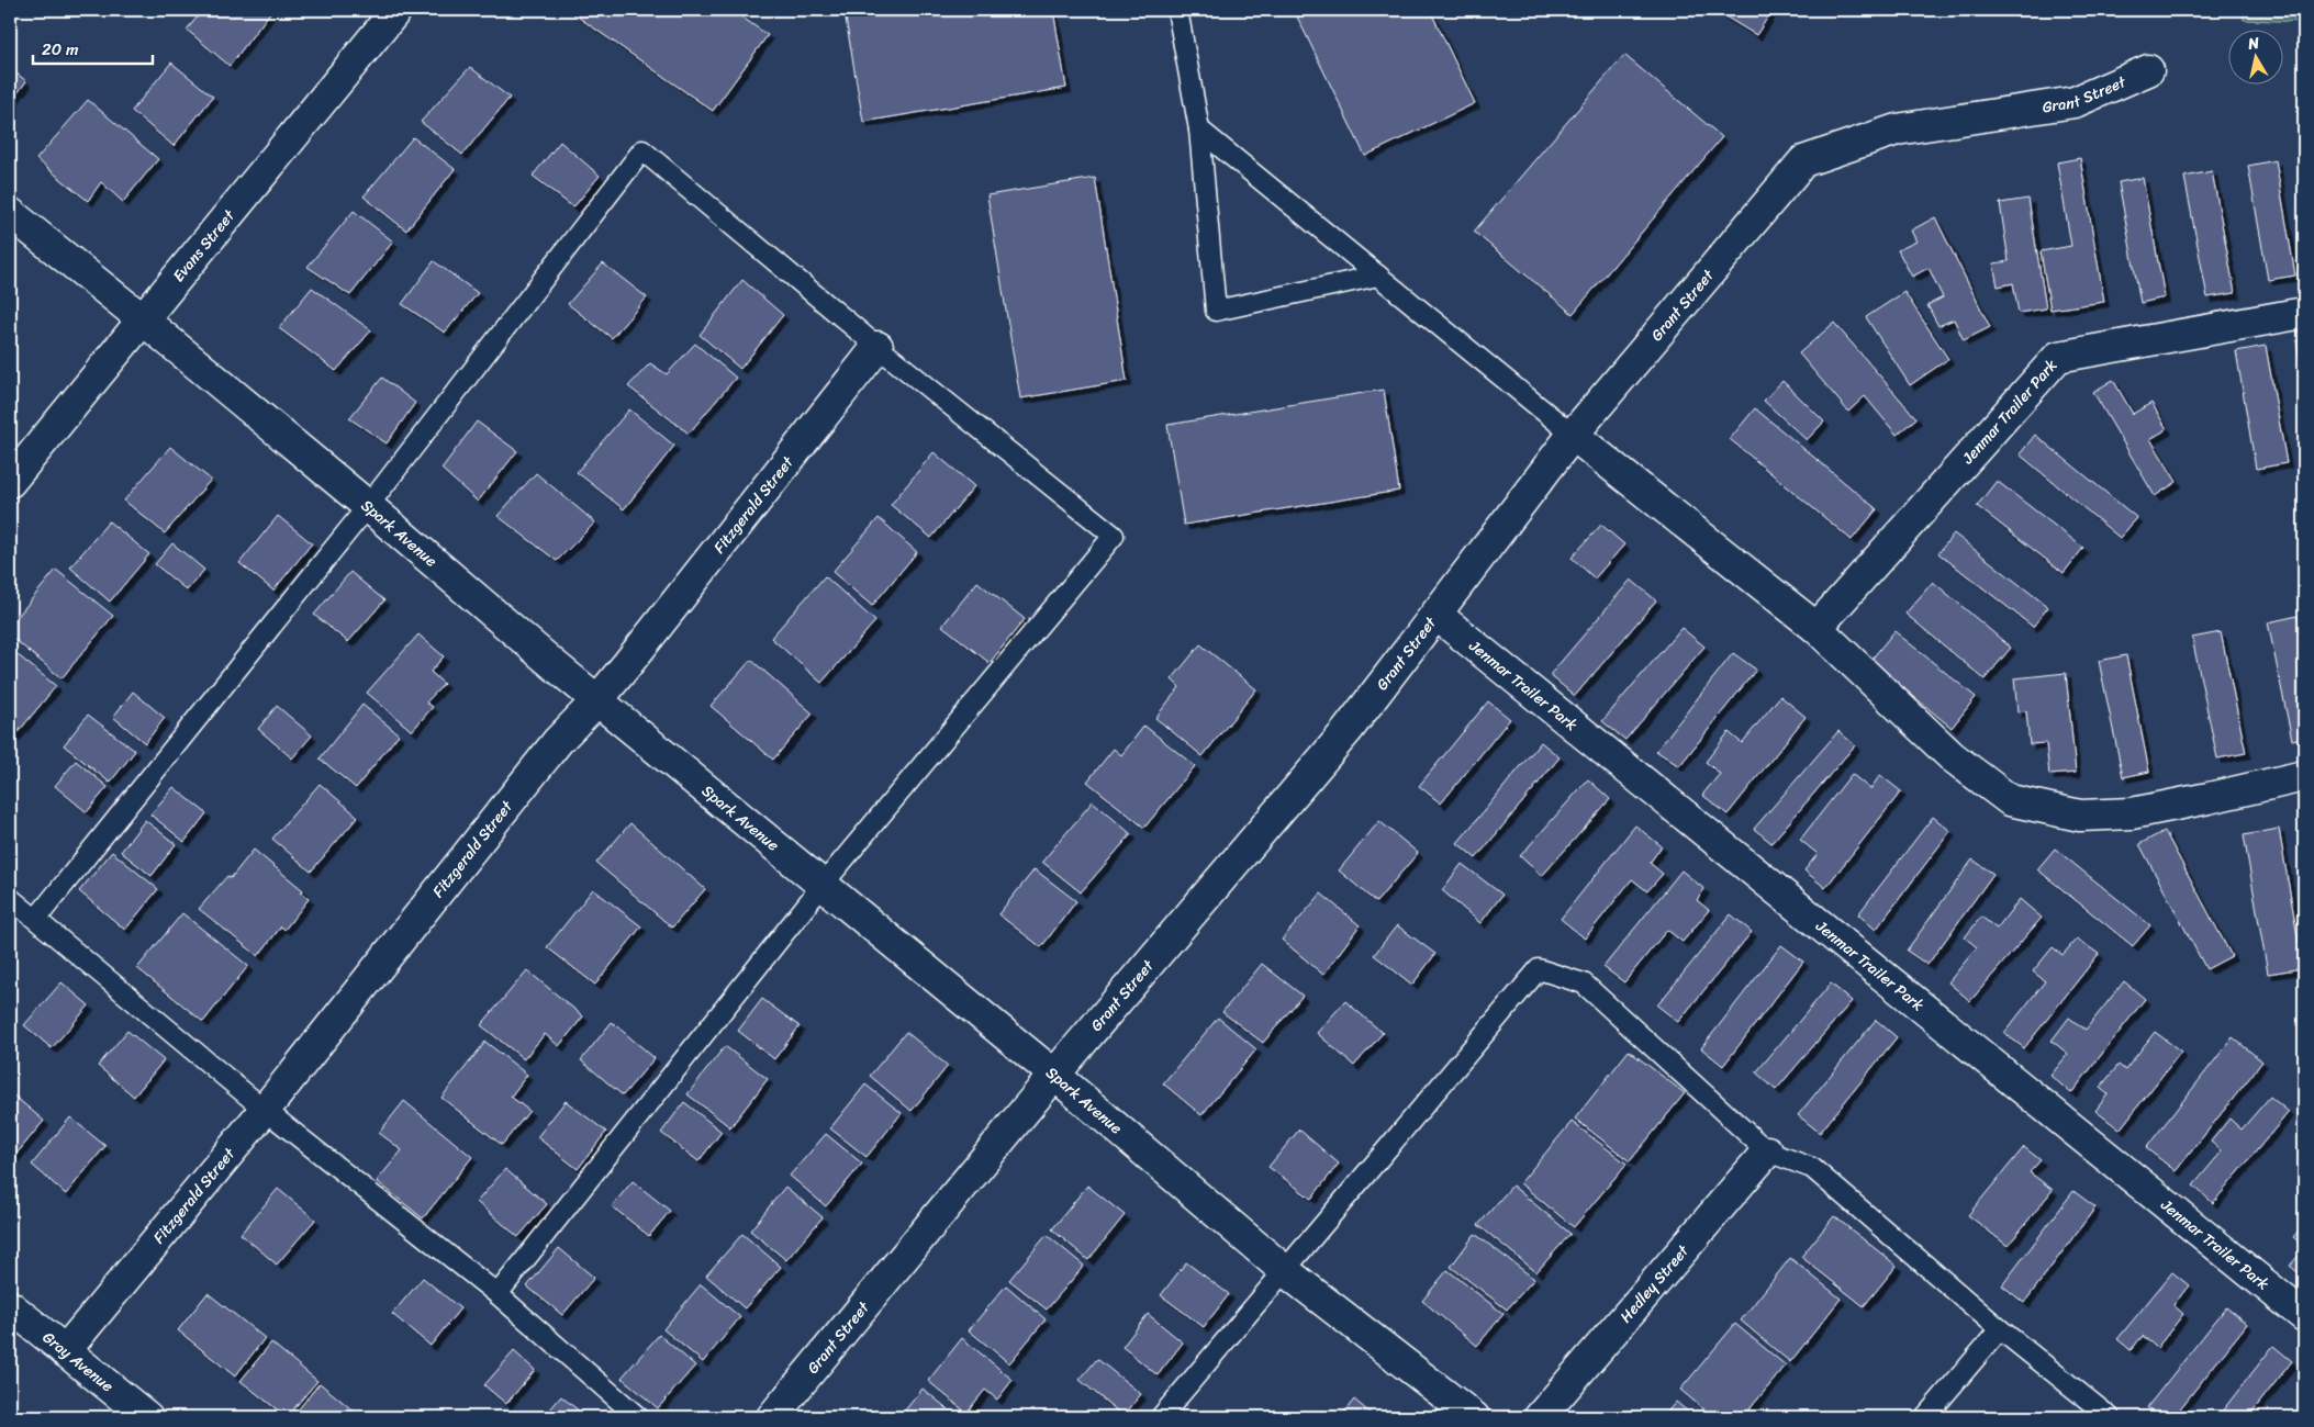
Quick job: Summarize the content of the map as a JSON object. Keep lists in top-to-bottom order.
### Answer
{
  "streets": {
    "street": [
      "Grant Street",
      "Evans Street",
      "Jenmar Trailer Park",
      "Fitzgerald Street",
      "Spark Avenue",
      "Hedley Street",
      "Gray Avenue"
    ]
  },
  "crossings": [
    ["Grant Street", "Jenmar Trailer Park"],
    ["Grant Street", "Spark Avenue"],
    ["Evans Street", "Spark Avenue"],
    ["Fitzgerald Street", "Spark Avenue"],
    ["Fitzgerald Street", "Gray Avenue"]
  ],
  "scale_bar": "20 m",
  "north": "top"
}
